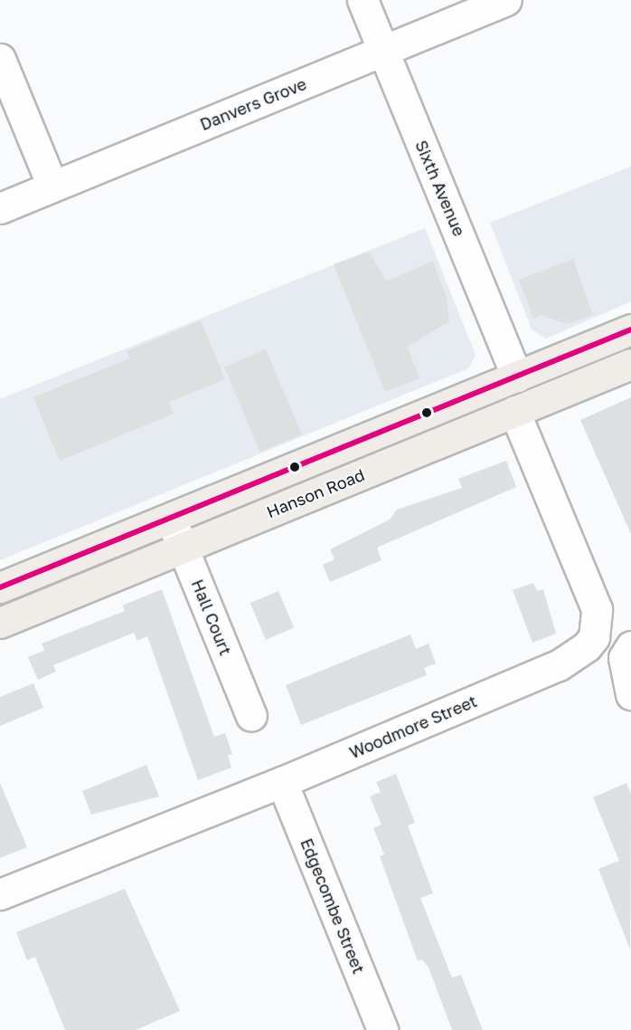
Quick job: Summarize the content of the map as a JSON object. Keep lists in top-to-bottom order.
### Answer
{
  "streets": {
    "main road": ["Hanson Road"],
    "street": [
      "Danvers Grove",
      "Sixth Avenue",
      "Hall Court",
      "Woodmore Street",
      "Edgecombe Street"
    ]
  },
  "crossings": [
    ["Danvers Grove", "Sixth Avenue"],
    ["Sixth Avenue", "Hanson Road"],
    ["Hanson Road", "Hall Court"],
    ["Hanson Road", "Woodmore Street"],
    ["Woodmore Street", "Edgecombe Street"]
  ]
}
